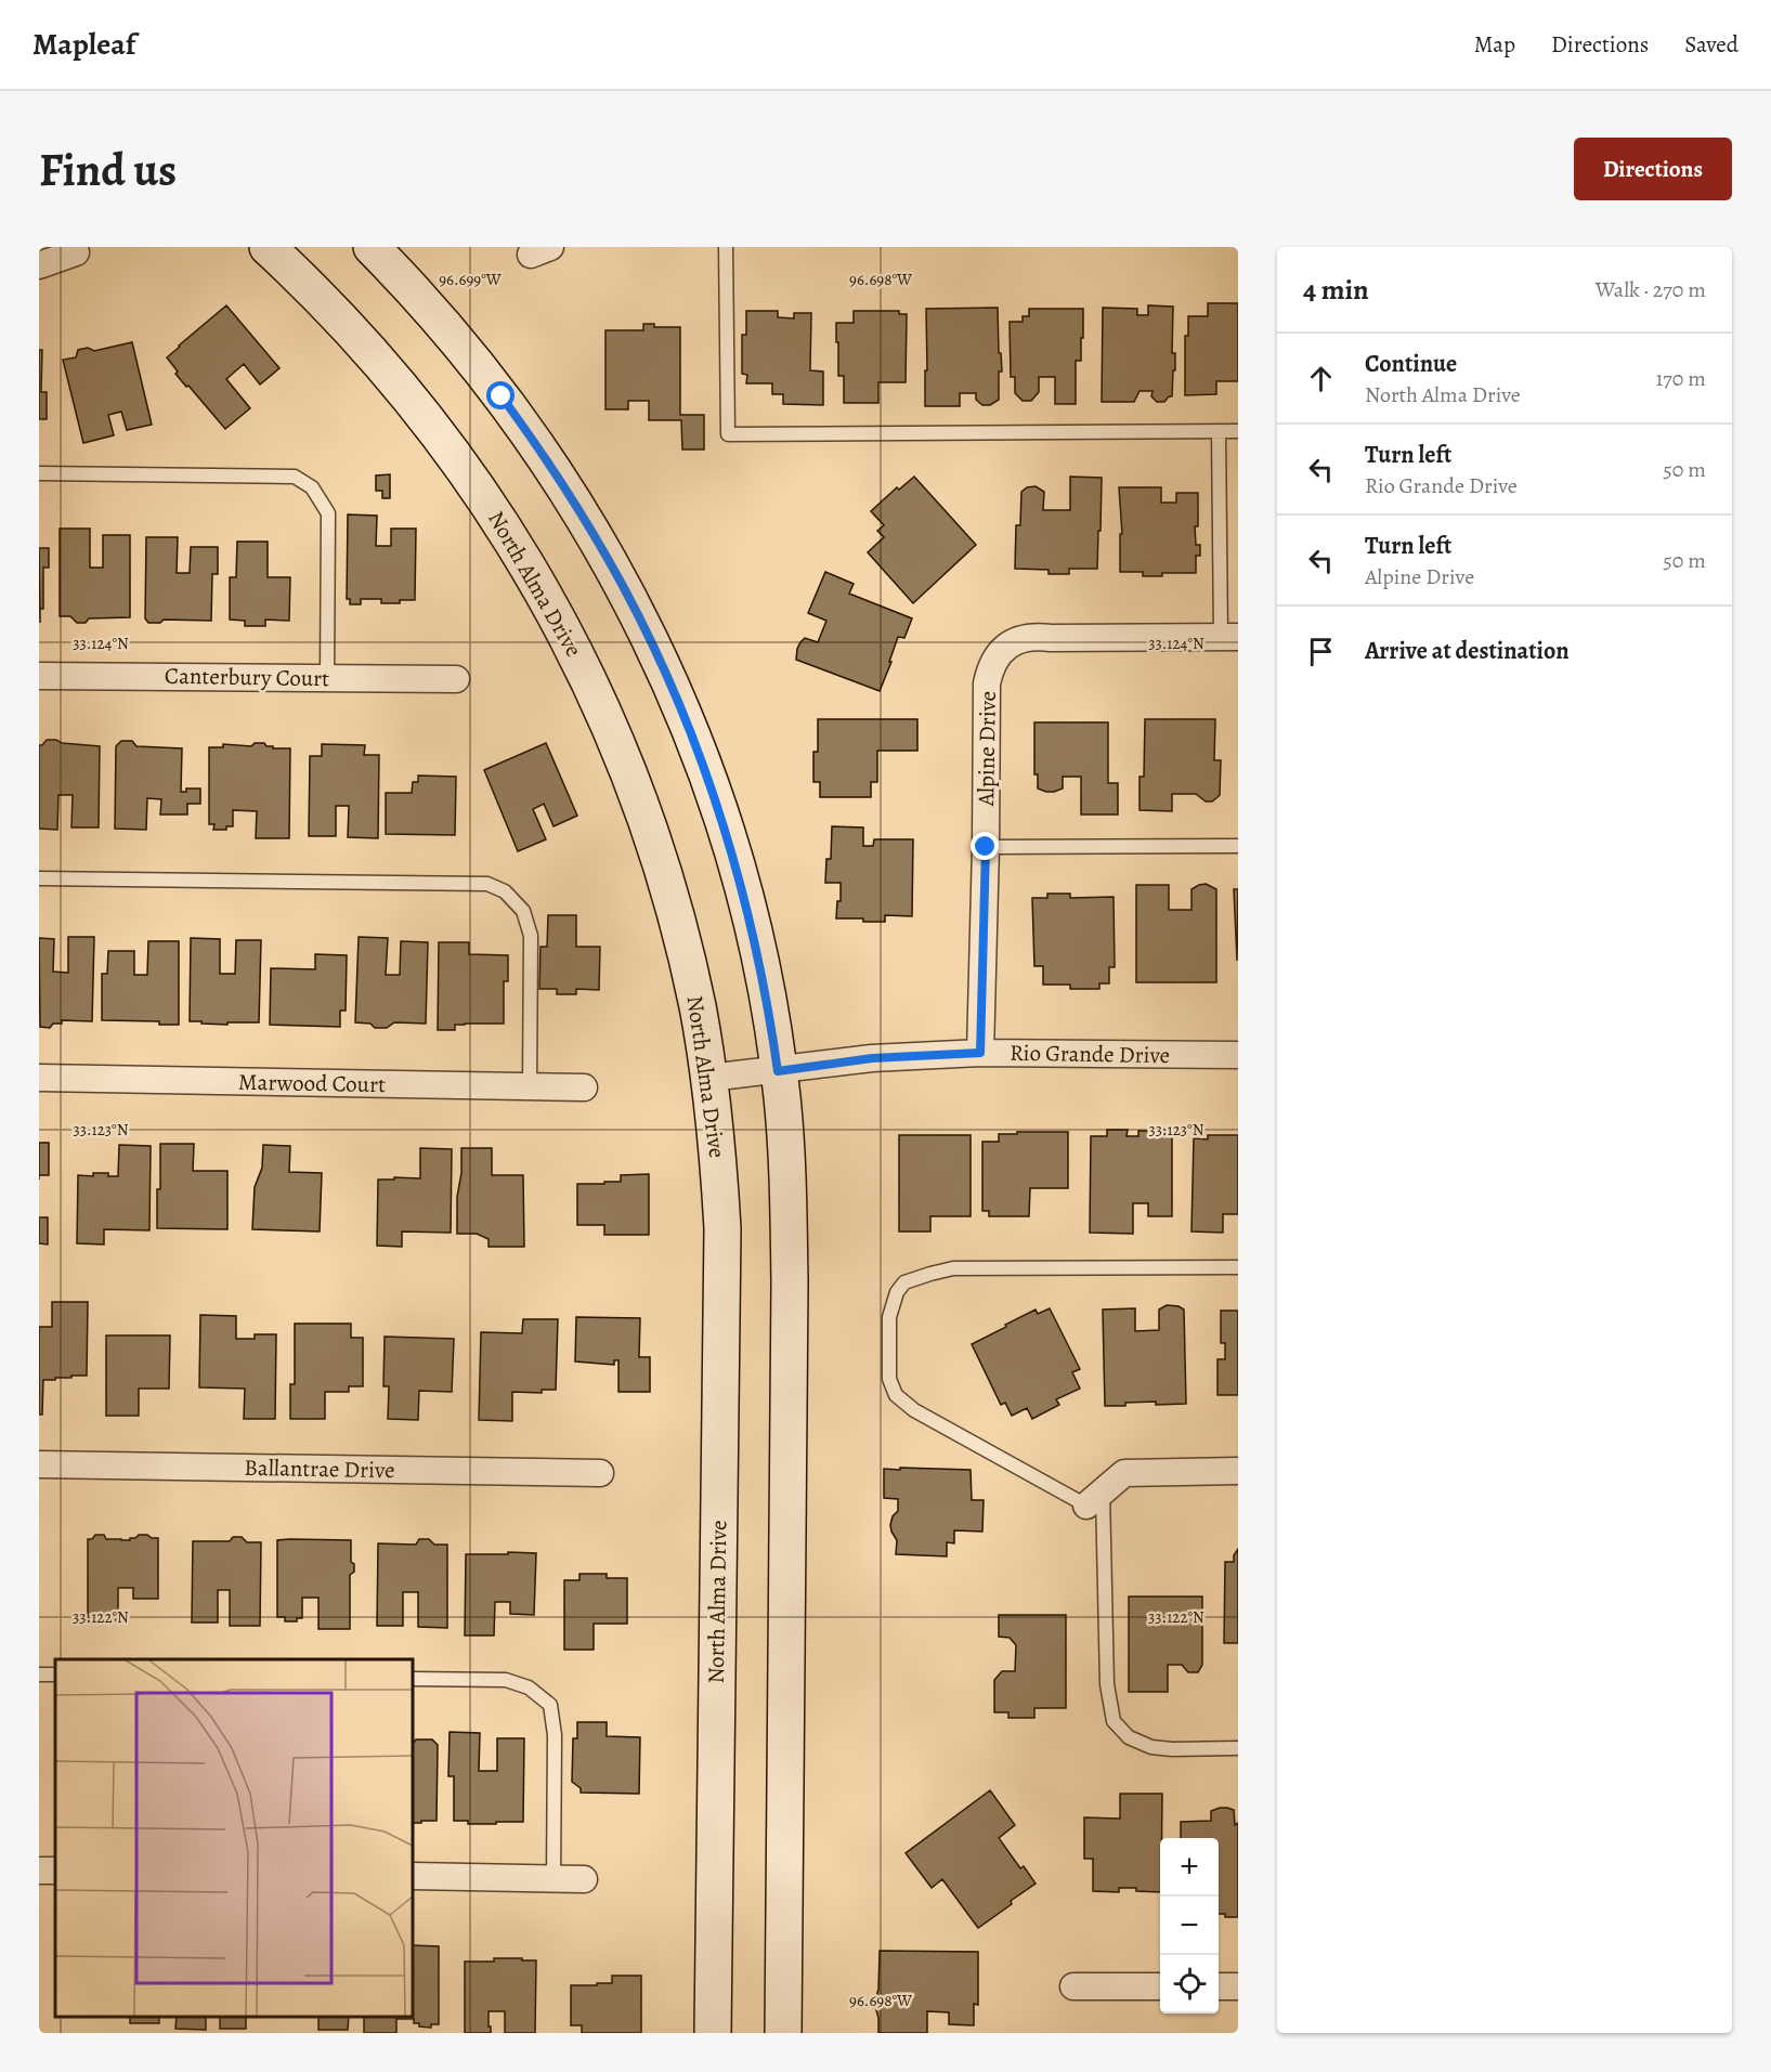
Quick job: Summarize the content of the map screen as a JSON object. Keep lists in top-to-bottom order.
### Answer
{
  "streets": {
    "main road": ["North Alma Drive"],
    "street": [
      "Canterbury Court",
      "Alpine Drive",
      "Rio Grande Drive",
      "Marwood Court",
      "Ballantrae Drive"
    ]
  },
  "crossings": [
    ["North Alma Drive", "Rio Grande Drive"],
    ["Alpine Drive", "Rio Grande Drive"]
  ],
  "page": {
    "header": "Mapleaf",
    "nav": ["Map", "Directions", "Saved"],
    "buttons": "Directions",
    "title": "Find us",
    "heading": ["4 min", "Walk · 270 m"],
    "list": [
      ["Continue", "North Alma Drive", "170 m"],
      ["Turn left", "Rio Grande Drive", "50 m"],
      ["Turn left", "Alpine Drive", "50 m"],
      "Arrive at destination"
    ],
    "map_buttons": ["+", "−"]
  },
  "coordinates": [
    "96.699°W",
    "96.698°W",
    "33.124°N",
    "33.123°N",
    "33.122°N"
  ]
}
